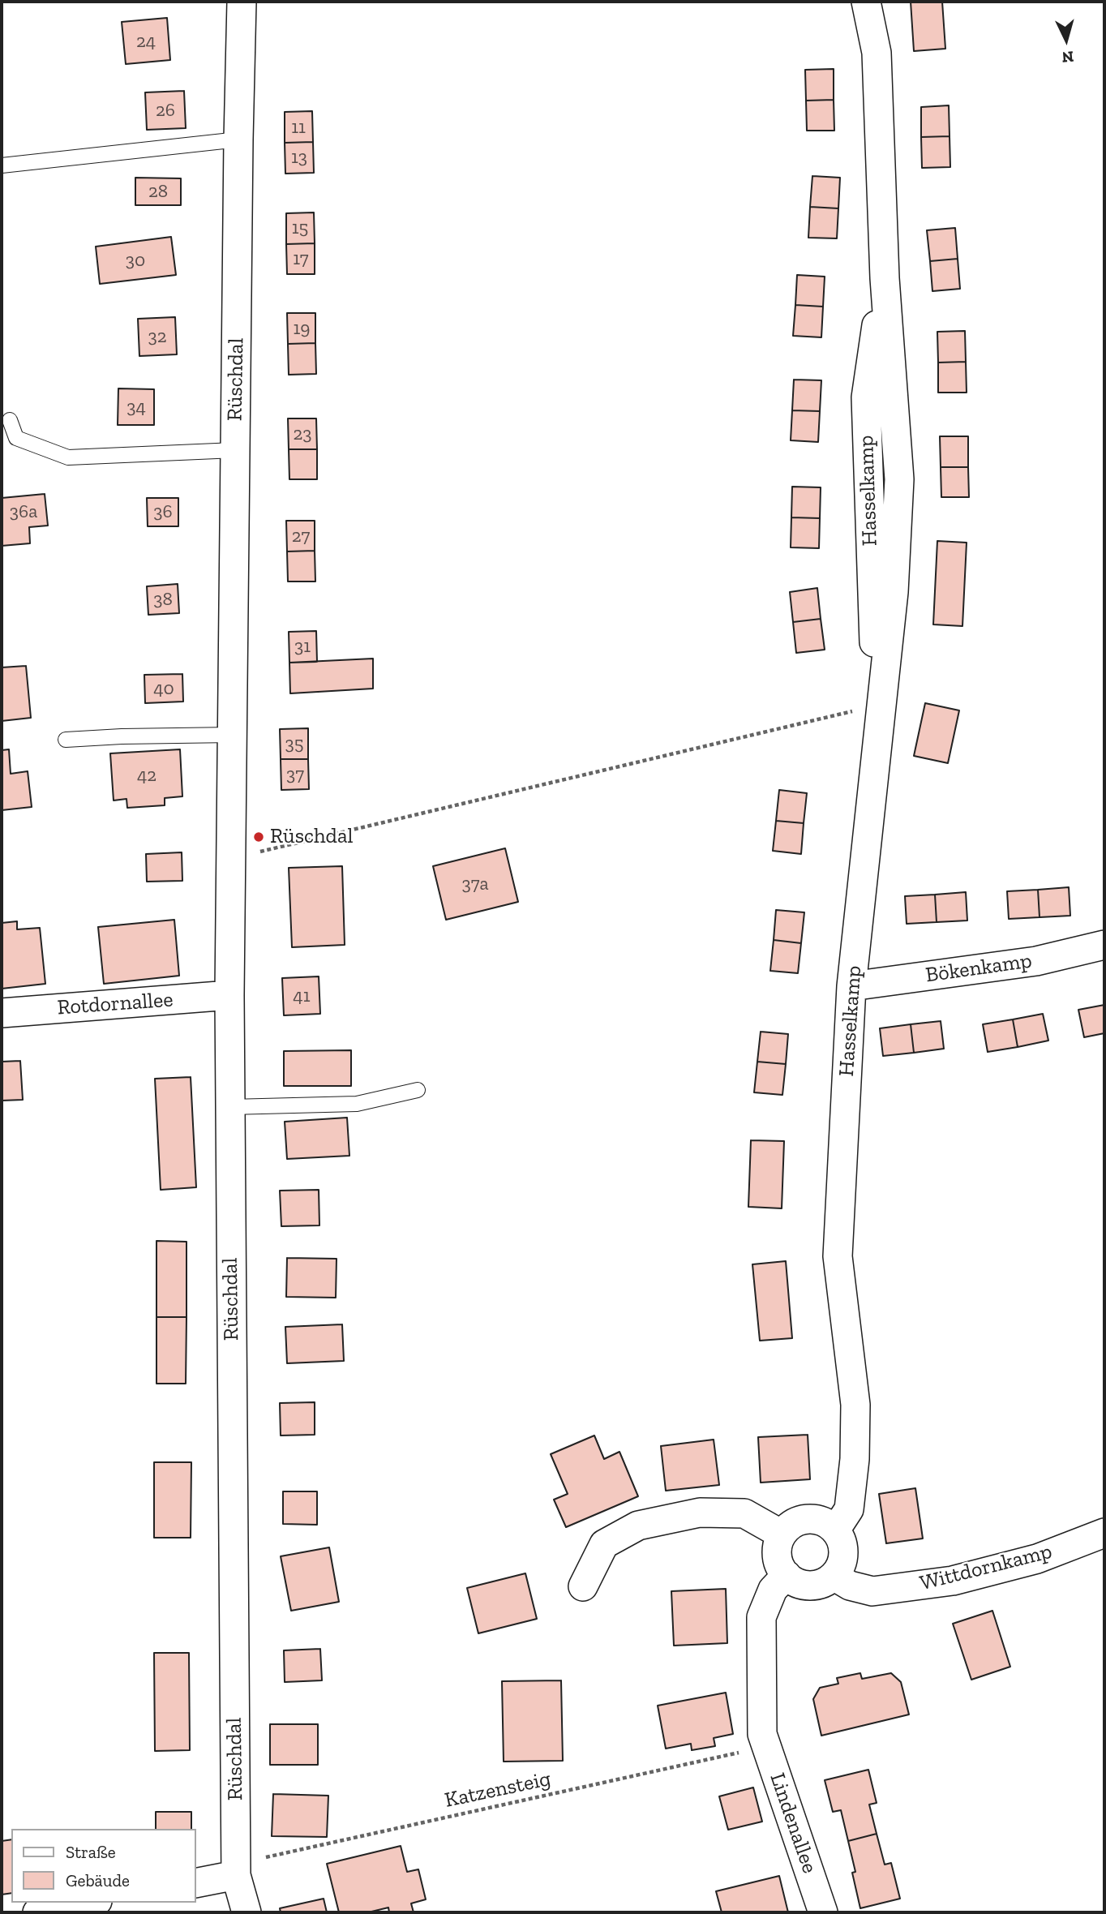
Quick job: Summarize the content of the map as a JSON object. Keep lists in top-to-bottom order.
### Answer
{
  "streets": {
    "street": [
      "Rüschdal",
      "Hasselkamp",
      "Bökenkamp",
      "Rotdornallee",
      "Wittdornkamp",
      "Lindenallee"
    ],
    "path": ["Katzensteig"]
  },
  "crossings": [
    ["Rüschdal", "Rotdornallee"],
    ["Rüschdal", "Katzensteig"],
    ["Hasselkamp", "Bökenkamp"],
    ["Hasselkamp", "Wittdornkamp"],
    ["Katzensteig", "Lindenallee"]
  ],
  "places": ["Rüschdal"],
  "house_numbers": [
    "24",
    "26",
    "11",
    "13",
    "28",
    "15",
    "17",
    "30",
    "19",
    "32",
    "34",
    "23",
    "36a",
    "36",
    "27",
    "38",
    "31",
    "40",
    "35",
    "37",
    "42",
    "37a",
    "41"
  ],
  "legend": ["Straße", "Gebäude"],
  "north": "bottom"
}
